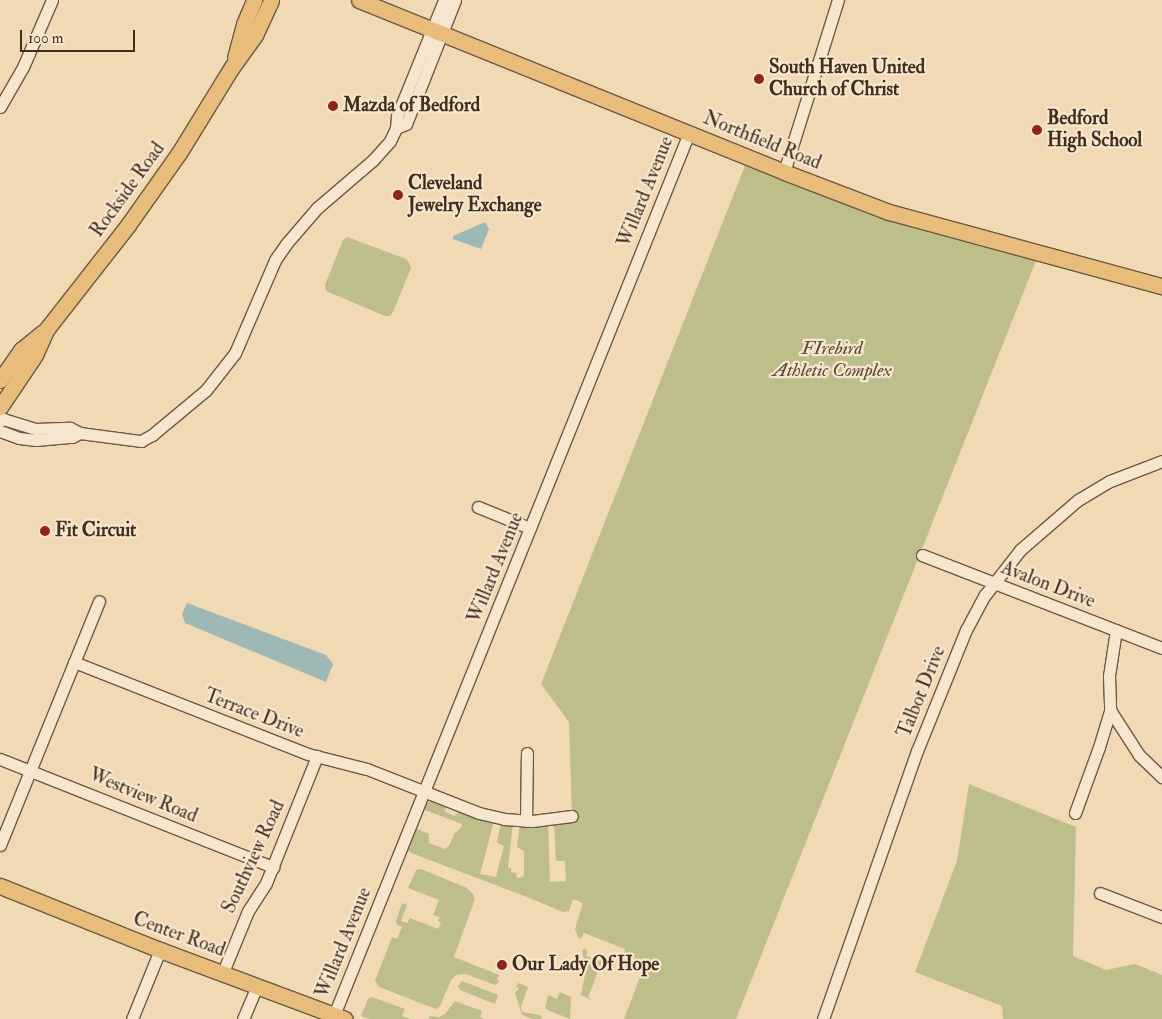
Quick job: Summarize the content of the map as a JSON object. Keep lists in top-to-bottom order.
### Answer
{
  "streets": {
    "main road": ["Northfield Road", "Rockside Road", "Center Road"],
    "street": [
      "Willard Avenue",
      "Avalon Drive",
      "Talbot Drive",
      "Terrace Drive",
      "Westview Road",
      "Southview Road"
    ]
  },
  "crossings": [
    ["Northfield Road", "Willard Avenue"],
    ["Willard Avenue", "Terrace Drive"],
    ["Willard Avenue", "Center Road"],
    ["Avalon Drive", "Talbot Drive"],
    ["Terrace Drive", "Southview Road"],
    ["Westview Road", "Southview Road"],
    ["Southview Road", "Center Road"]
  ],
  "parks": ["FIrebird Athletic Complex"],
  "places": [
    "South Haven United Church of Christ",
    "Mazda of Bedford",
    "Bedford High School",
    "Cleveland Jewelry Exchange",
    "Fit Circuit",
    "Our Lady Of Hope"
  ],
  "scale_bar": "100 m"
}
